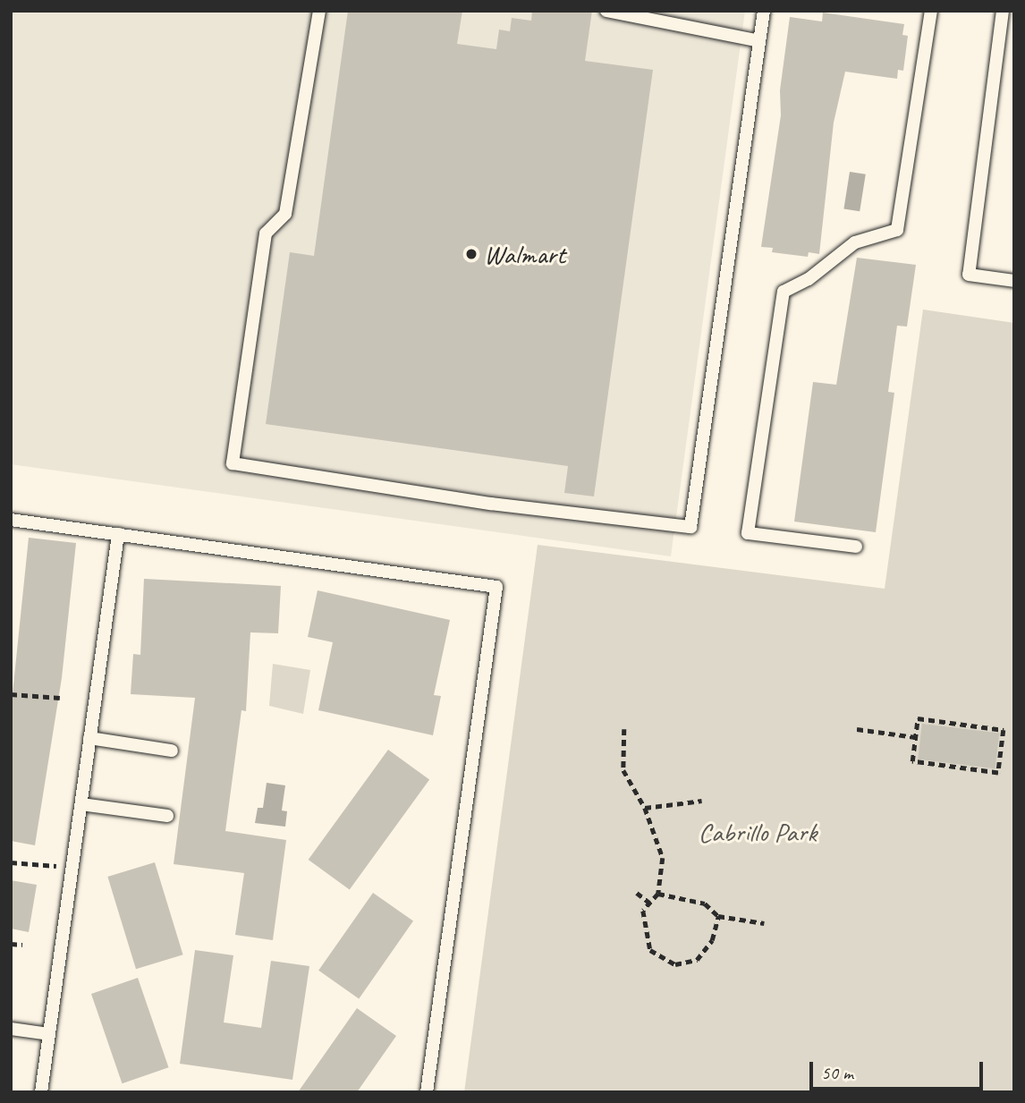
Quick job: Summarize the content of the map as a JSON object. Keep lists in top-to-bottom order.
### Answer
{
  "parks": ["Cabrillo Park"],
  "places": ["Walmart"],
  "scale_bar": "50 m"
}
